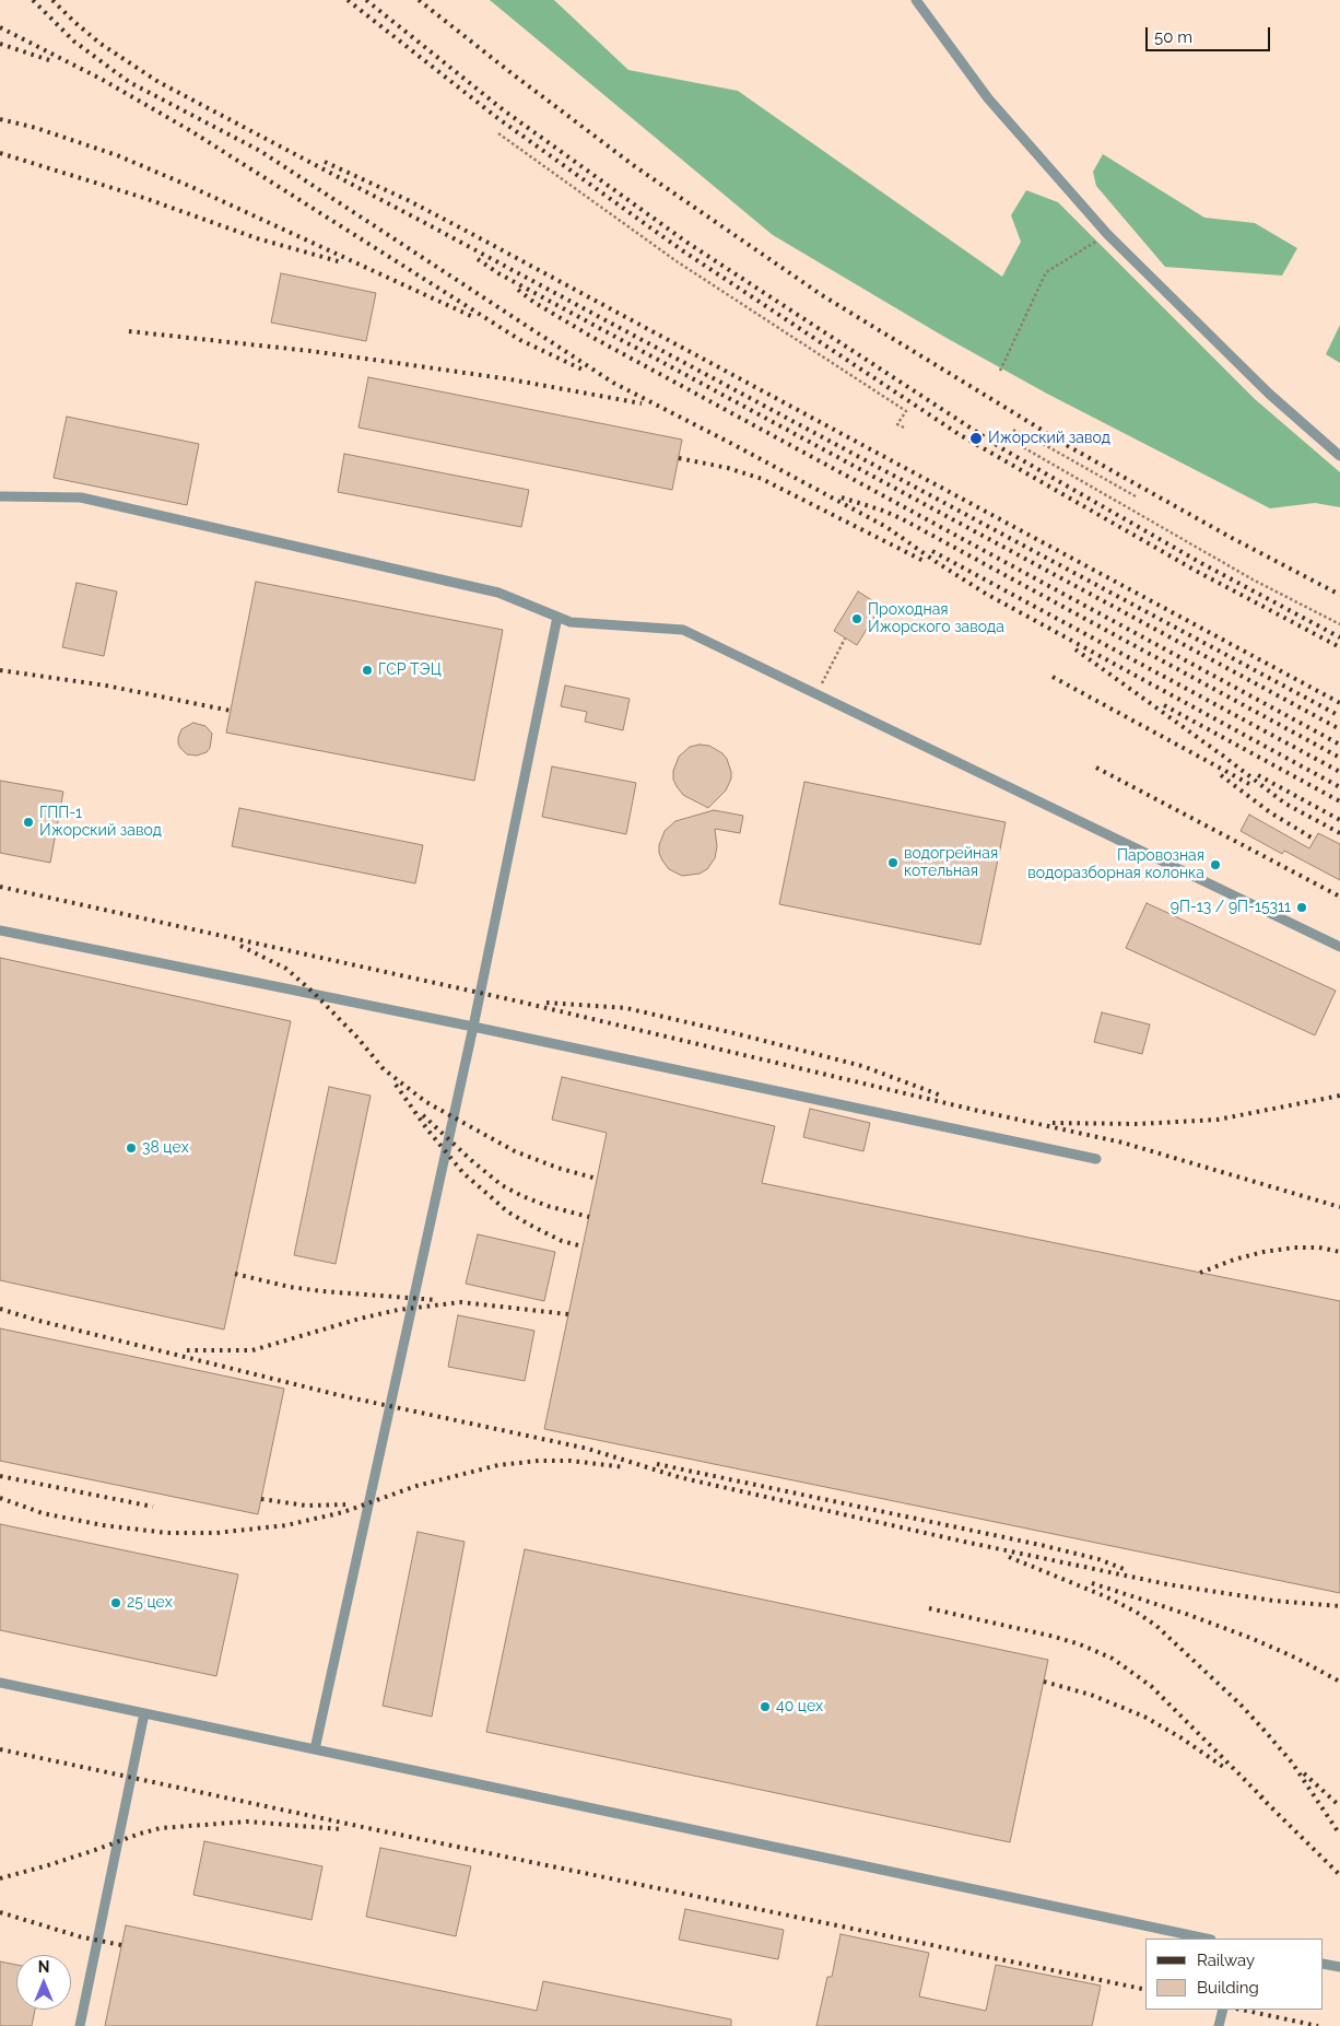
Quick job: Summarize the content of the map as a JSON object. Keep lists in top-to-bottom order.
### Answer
{
  "places": [
    "Ижорский завод",
    "Проходная Ижорского завода",
    "ГСР ТЭЦ",
    "ГПП-1 Ижорский завод",
    "водогрейная котельная",
    "Паровозная водоразборная колонка",
    "9П-13 / 9П-15311",
    "38 цех",
    "25 цех",
    "40 цех"
  ],
  "legend": ["Railway", "Building"],
  "scale_bar": "50 m",
  "north": "top"
}
